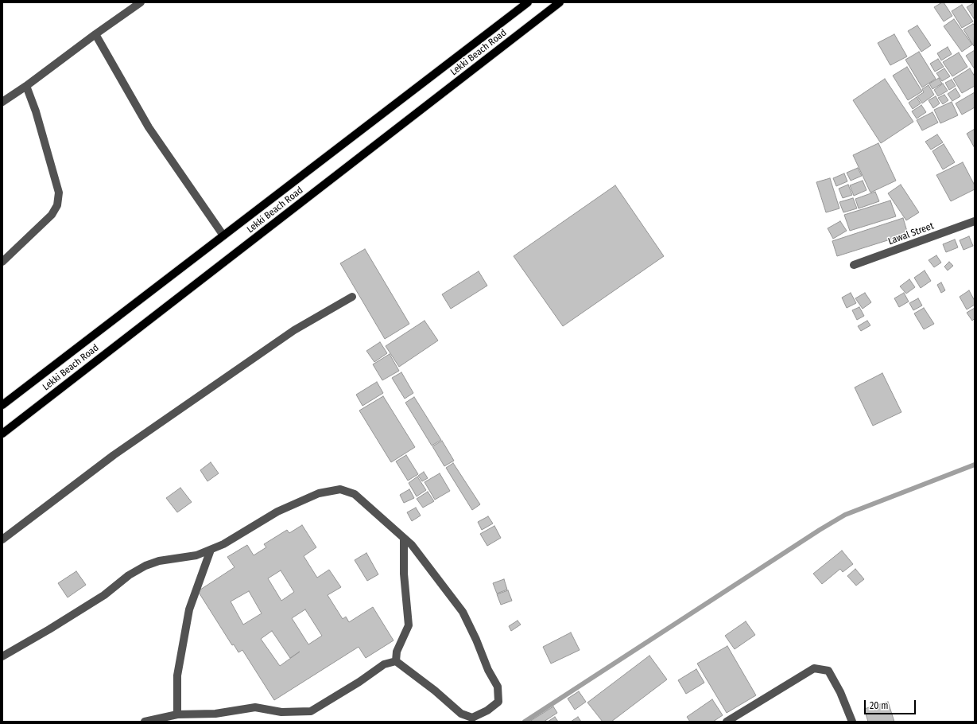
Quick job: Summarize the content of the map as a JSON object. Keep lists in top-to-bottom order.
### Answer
{
  "streets": {
    "main road": ["Lekki Beach Road"],
    "street": ["Lawal Street"]
  },
  "scale_bar": "20 m"
}
